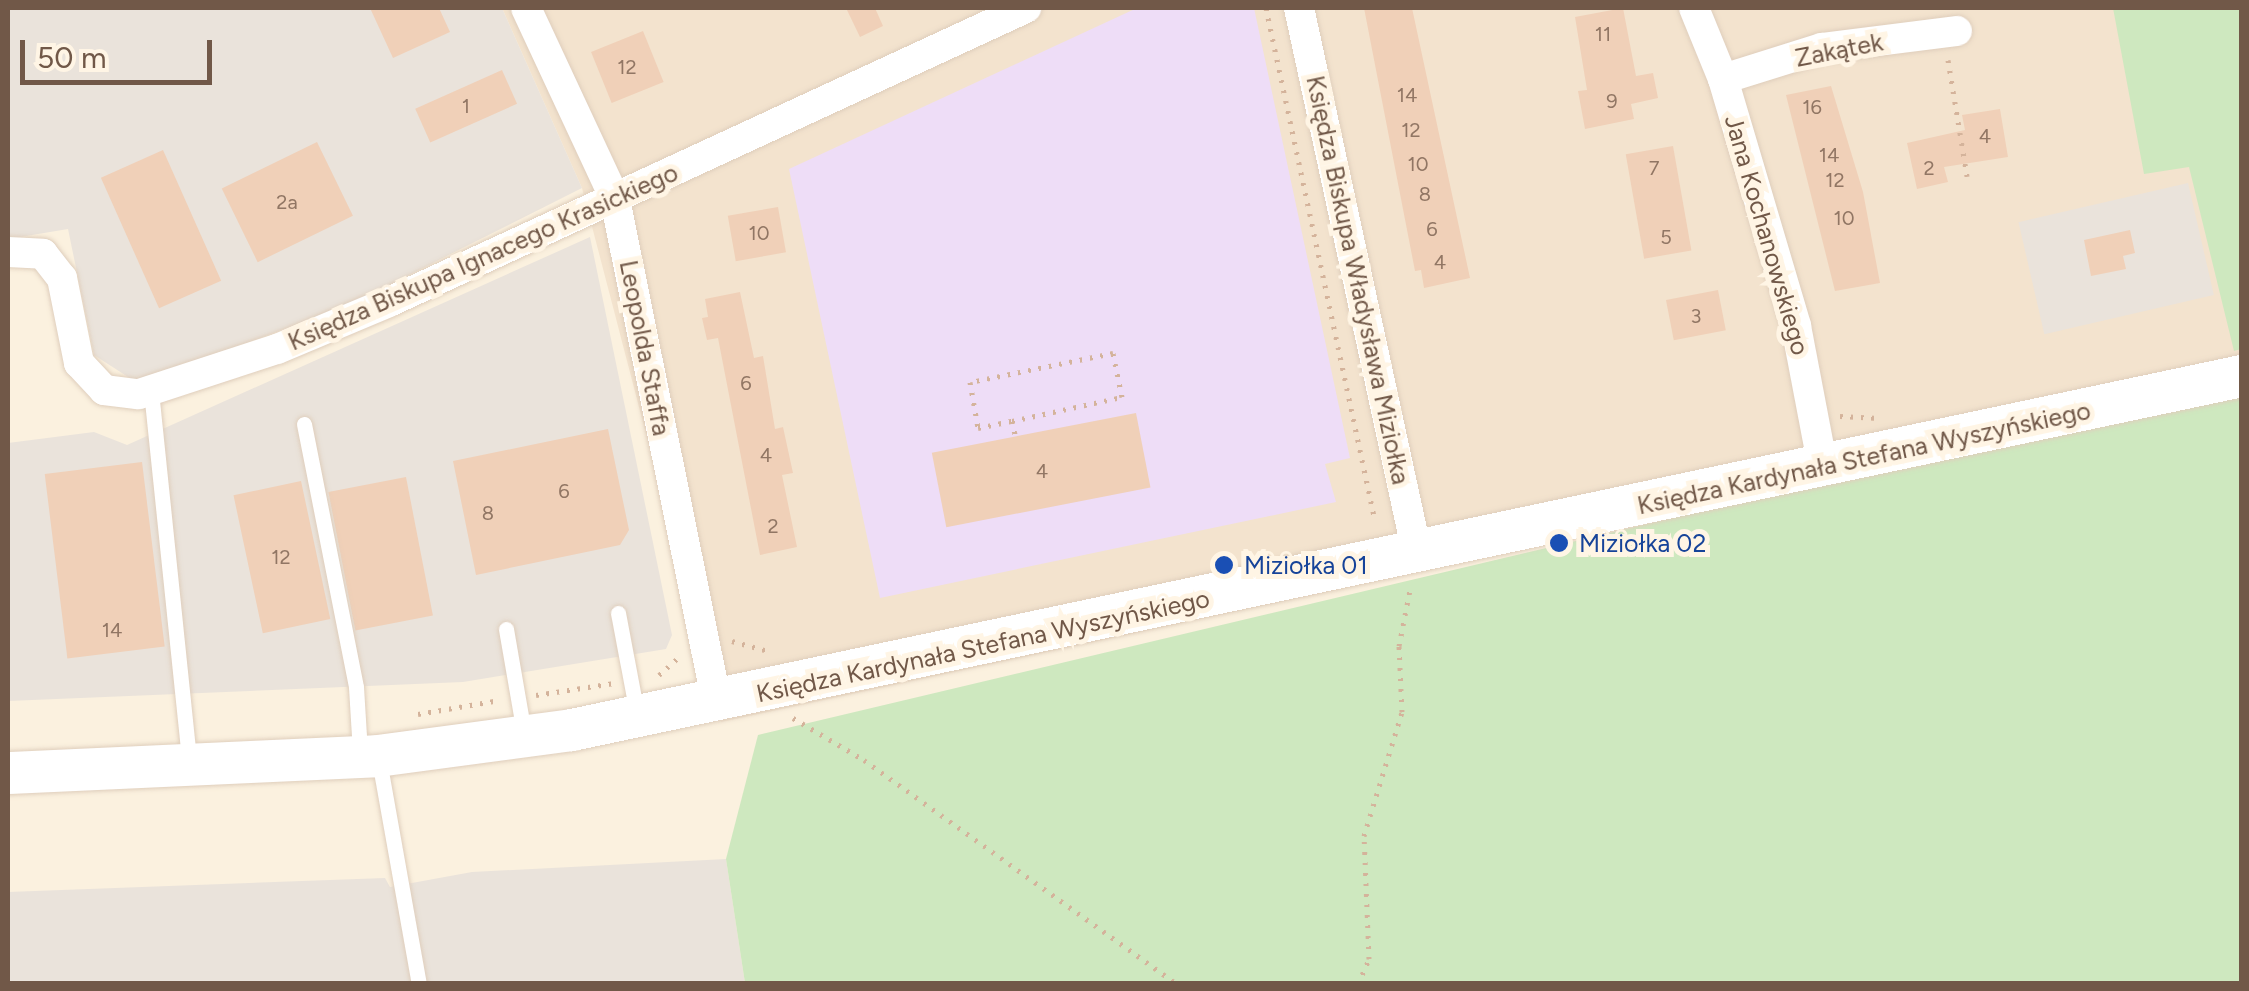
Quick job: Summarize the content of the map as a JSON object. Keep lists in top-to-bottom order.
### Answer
{
  "streets": {
    "street": [
      "Zakątek",
      "Jana Kochanowskiego",
      "Księdza Biskupa Ignacego Krasickiego",
      "Księdza Biskupa Władysława Miziołka",
      "Leopolda Staffa",
      "Księdza Kardynała Stefana Wyszyńskiego"
    ]
  },
  "crossings": [
    ["Zakątek", "Jana Kochanowskiego"],
    ["Jana Kochanowskiego", "Księdza Kardynała Stefana Wyszyńskiego"],
    ["Księdza Biskupa Ignacego Krasickiego", "Leopolda Staffa"],
    ["Księdza Biskupa Władysława Miziołka", "Księdza Kardynała Stefana Wyszyńskiego"],
    ["Leopolda Staffa", "Księdza Kardynała Stefana Wyszyńskiego"]
  ],
  "places": ["Miziołka 02", "Miziołka 01"],
  "house_numbers": [
    "11",
    "12",
    "14",
    "9",
    "1",
    "16",
    "12",
    "4",
    "14",
    "10",
    "7",
    "2",
    "12",
    "8",
    "2a",
    "10",
    "6",
    "10",
    "5",
    "4",
    "3",
    "6",
    "4",
    "4",
    "6",
    "8",
    "2",
    "12",
    "14"
  ],
  "scale_bar": "50 m"
}
